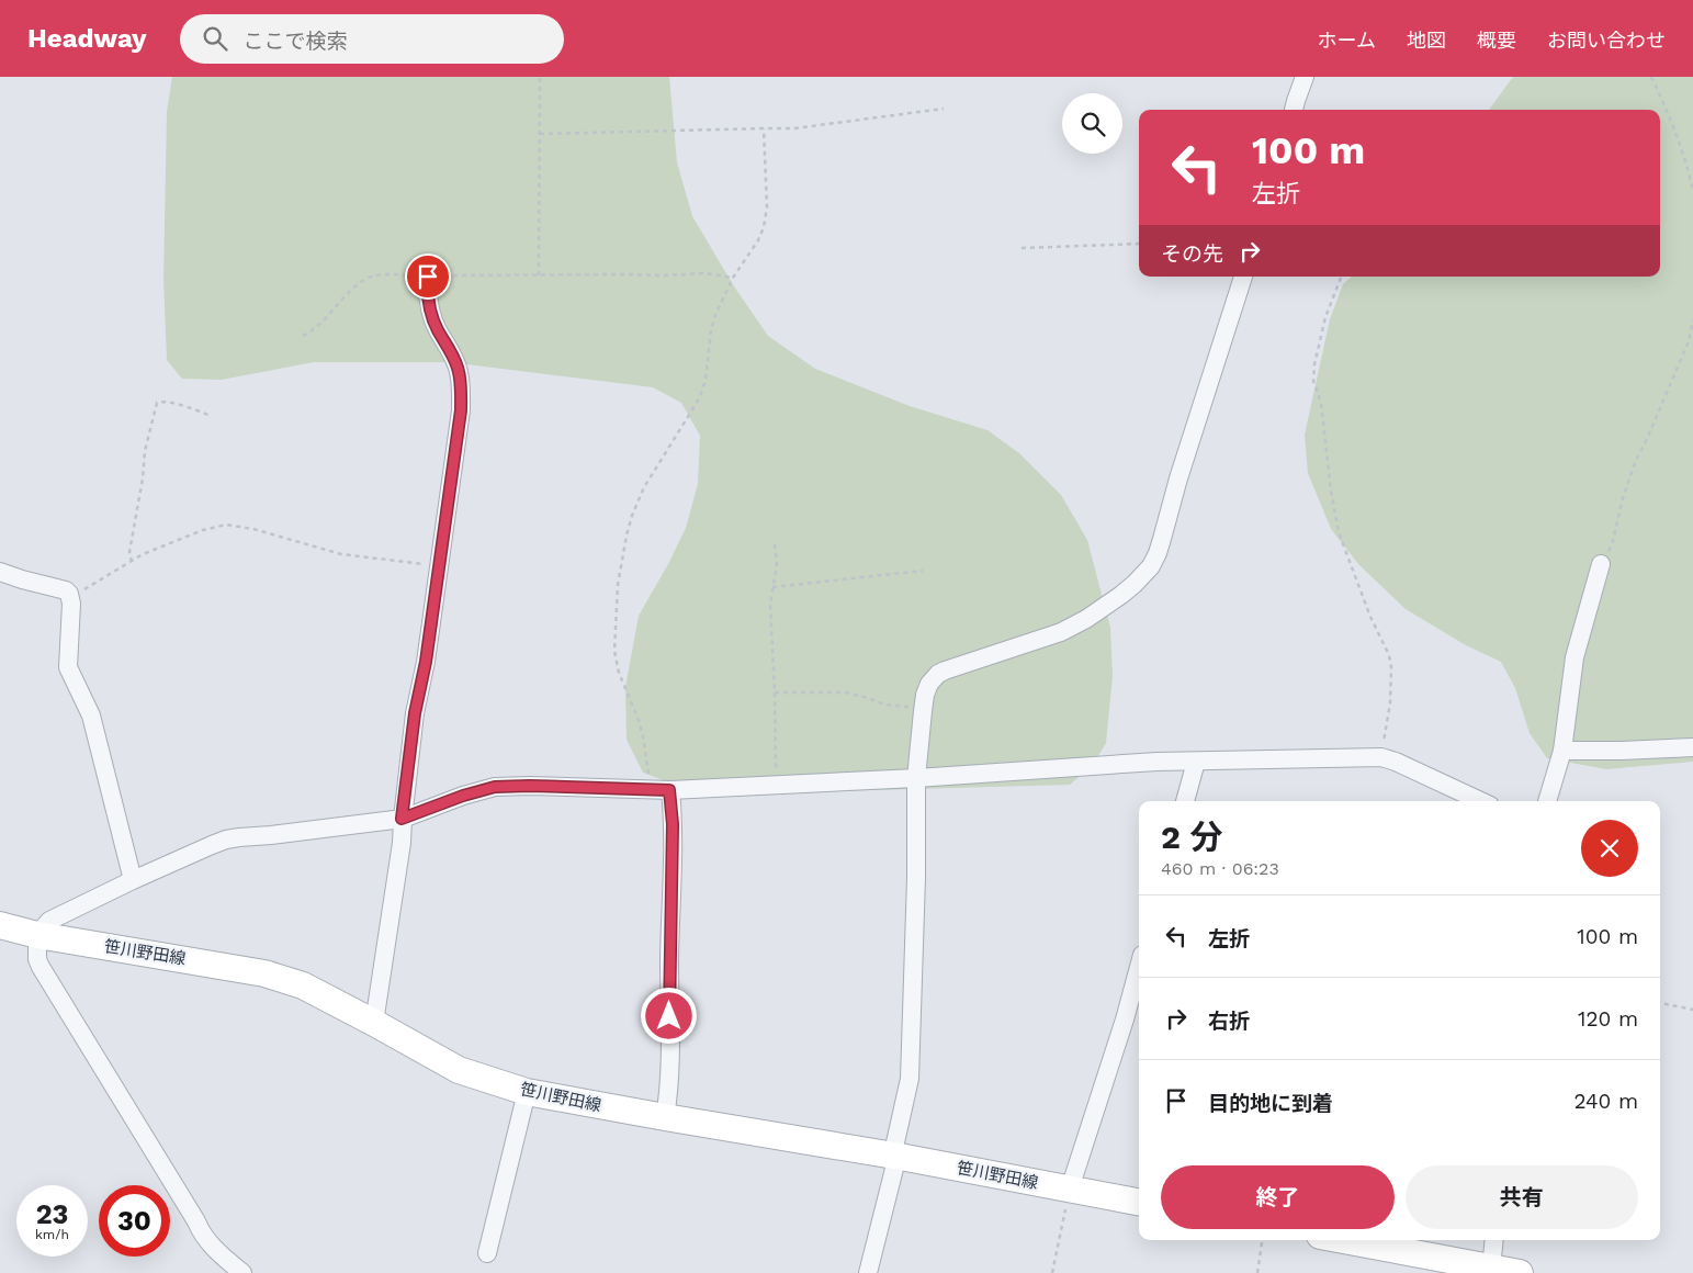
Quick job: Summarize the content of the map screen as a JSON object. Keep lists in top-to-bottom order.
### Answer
{
  "streets": {
    "street": ["笹川野田線"]
  },
  "page": {
    "header": "Headway",
    "search": "ここで検索",
    "nav": [
      "ホーム",
      "地図",
      "概要",
      "お問い合わせ"
    ],
    "turn": ["100 m", "左折"],
    "then": "その先",
    "heading": ["2 分", "460 m · 06:23"],
    "list": [
      {
        "name": "左折",
        "value": "100 m"
      },
      {
        "name": "右折",
        "value": "120 m"
      },
      {
        "name": "目的地に到着",
        "value": "240 m"
      }
    ],
    "buttons": ["終了", "共有"],
    "speed": "23 km/h",
    "limit": "30"
  }
}
